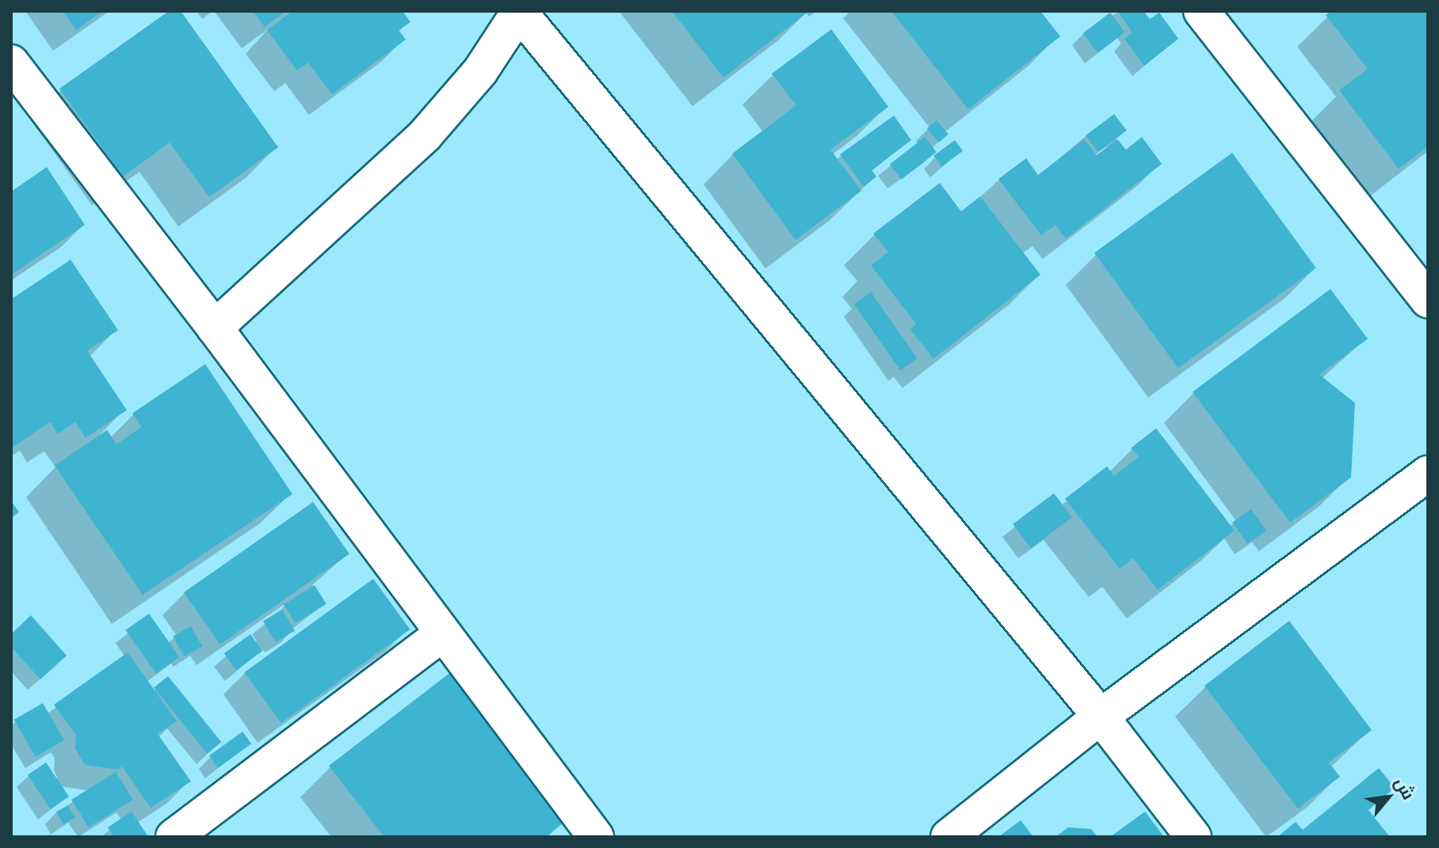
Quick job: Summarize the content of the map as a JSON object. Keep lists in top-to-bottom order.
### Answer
{
  "north": "top right"
}
